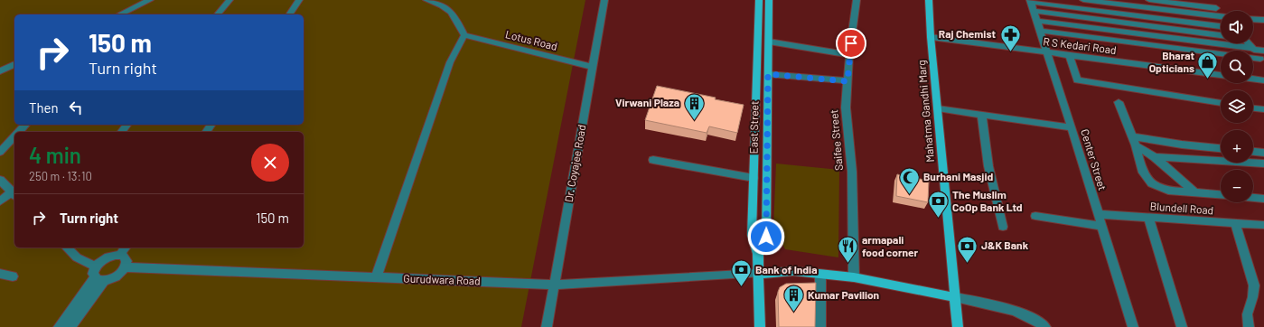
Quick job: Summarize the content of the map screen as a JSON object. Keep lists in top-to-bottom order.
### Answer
{
  "streets": {
    "main road": ["Mahatma Gandhi Marg", "East Street"],
    "street": [
      "Lotus Road",
      "R S Kedari Road",
      "Saifee Street",
      "Center Street",
      "Dr. Coyajee Road",
      "Blundell Road",
      "Gurudwara Road"
    ]
  },
  "crossings": [
    ["Lotus Road", "Dr. Coyajee Road"],
    ["R S Kedari Road", "Mahatma Gandhi Marg"],
    ["R S Kedari Road", "Center Street"],
    ["East Street", "Gurudwara Road"],
    ["Center Street", "Blundell Road"],
    ["Dr. Coyajee Road", "Gurudwara Road"]
  ],
  "places": {
    "pharmacy": ["Raj Chemist"],
    "shop": ["Bharat Opticians"],
    "building": ["Virwani Plaza", "Kumar Pavilion"],
    "mosque": ["Burhani Masjid"],
    "bank": ["The Muslim CoOp Bank Ltd", "J&K Bank", "Bank of India"],
    "restaurant": ["armapali food corner"]
  },
  "page": {
    "map_buttons": ["+", "−"],
    "turn": ["150 m", "Turn right"],
    "then": "Then",
    "heading": ["4 min", "250 m · 13:10"],
    "list": [
      {
        "name": "Turn right",
        "value": "150 m"
      }
    ]
  }
}
